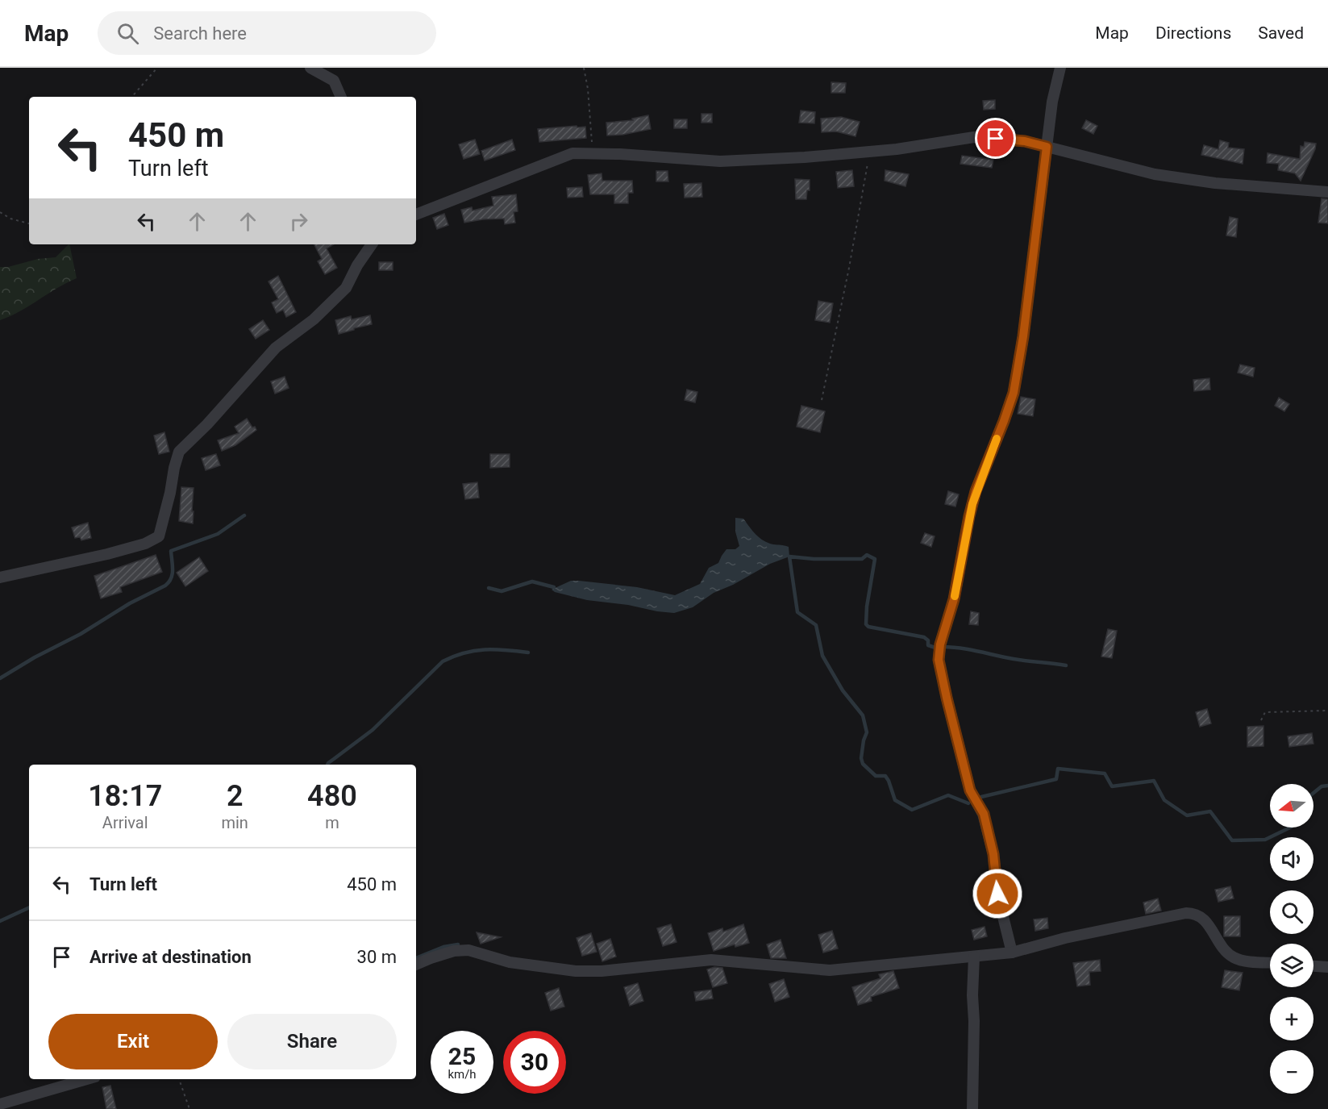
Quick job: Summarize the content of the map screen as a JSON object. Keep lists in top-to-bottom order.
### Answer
{
  "north": "left",
  "page": {
    "header": "Map",
    "search": "Search here",
    "nav": ["Map", "Directions", "Saved"],
    "turn": ["450 m", "Turn left"],
    "eta": [
      "18:17",
      "Arrival",
      "2",
      "min",
      "480",
      "m"
    ],
    "map_buttons": ["+", "−"],
    "list": [
      {
        "name": "Turn left",
        "value": "450 m"
      },
      {
        "name": "Arrive at destination",
        "value": "30 m"
      }
    ],
    "buttons": ["Exit", "Share"],
    "speed": "25 km/h",
    "limit": "30"
  }
}
